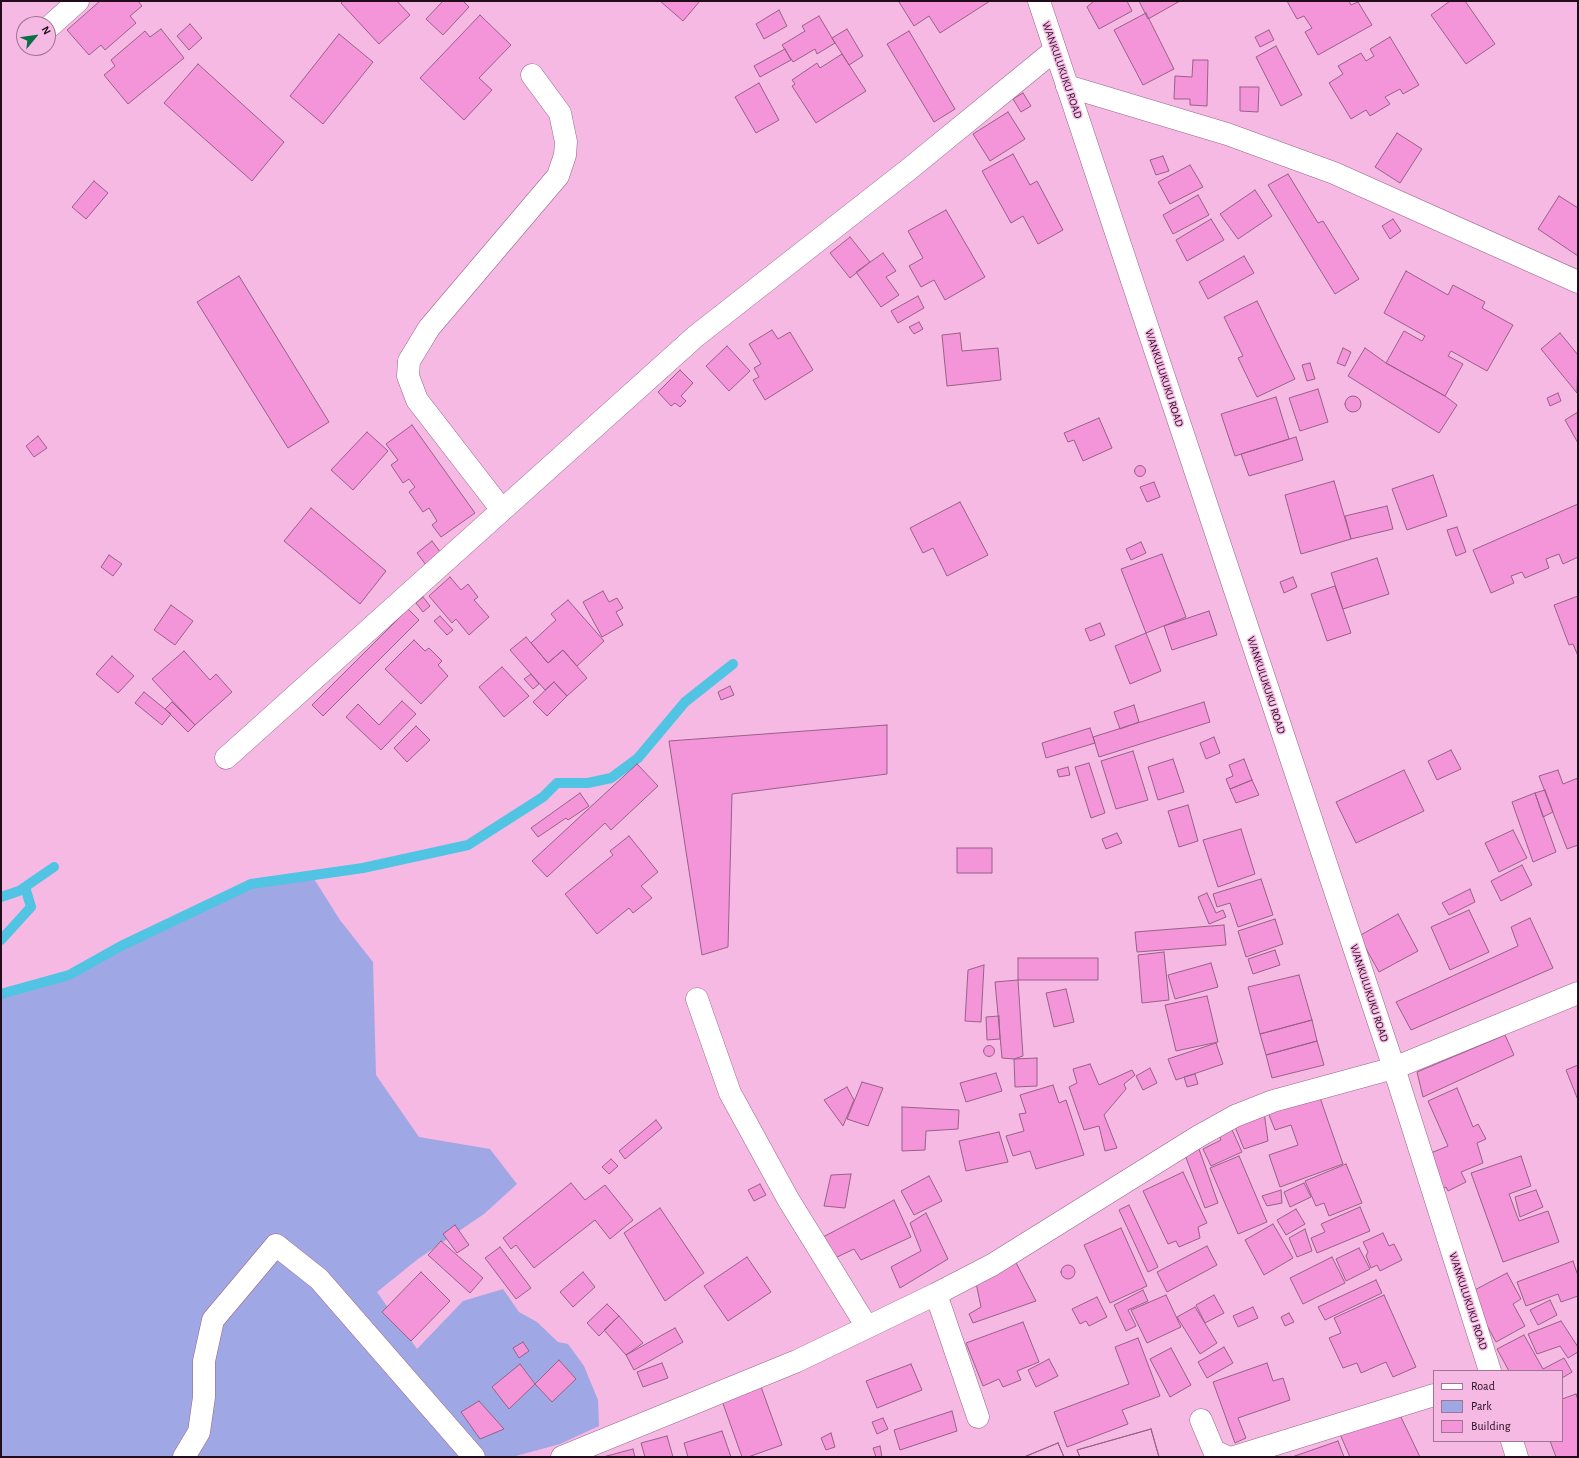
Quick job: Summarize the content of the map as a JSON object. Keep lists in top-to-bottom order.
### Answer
{
  "streets": {
    "street": ["WANKULUKUKU ROAD"]
  },
  "legend": ["Road", "Park", "Building"],
  "north": "top right"
}
